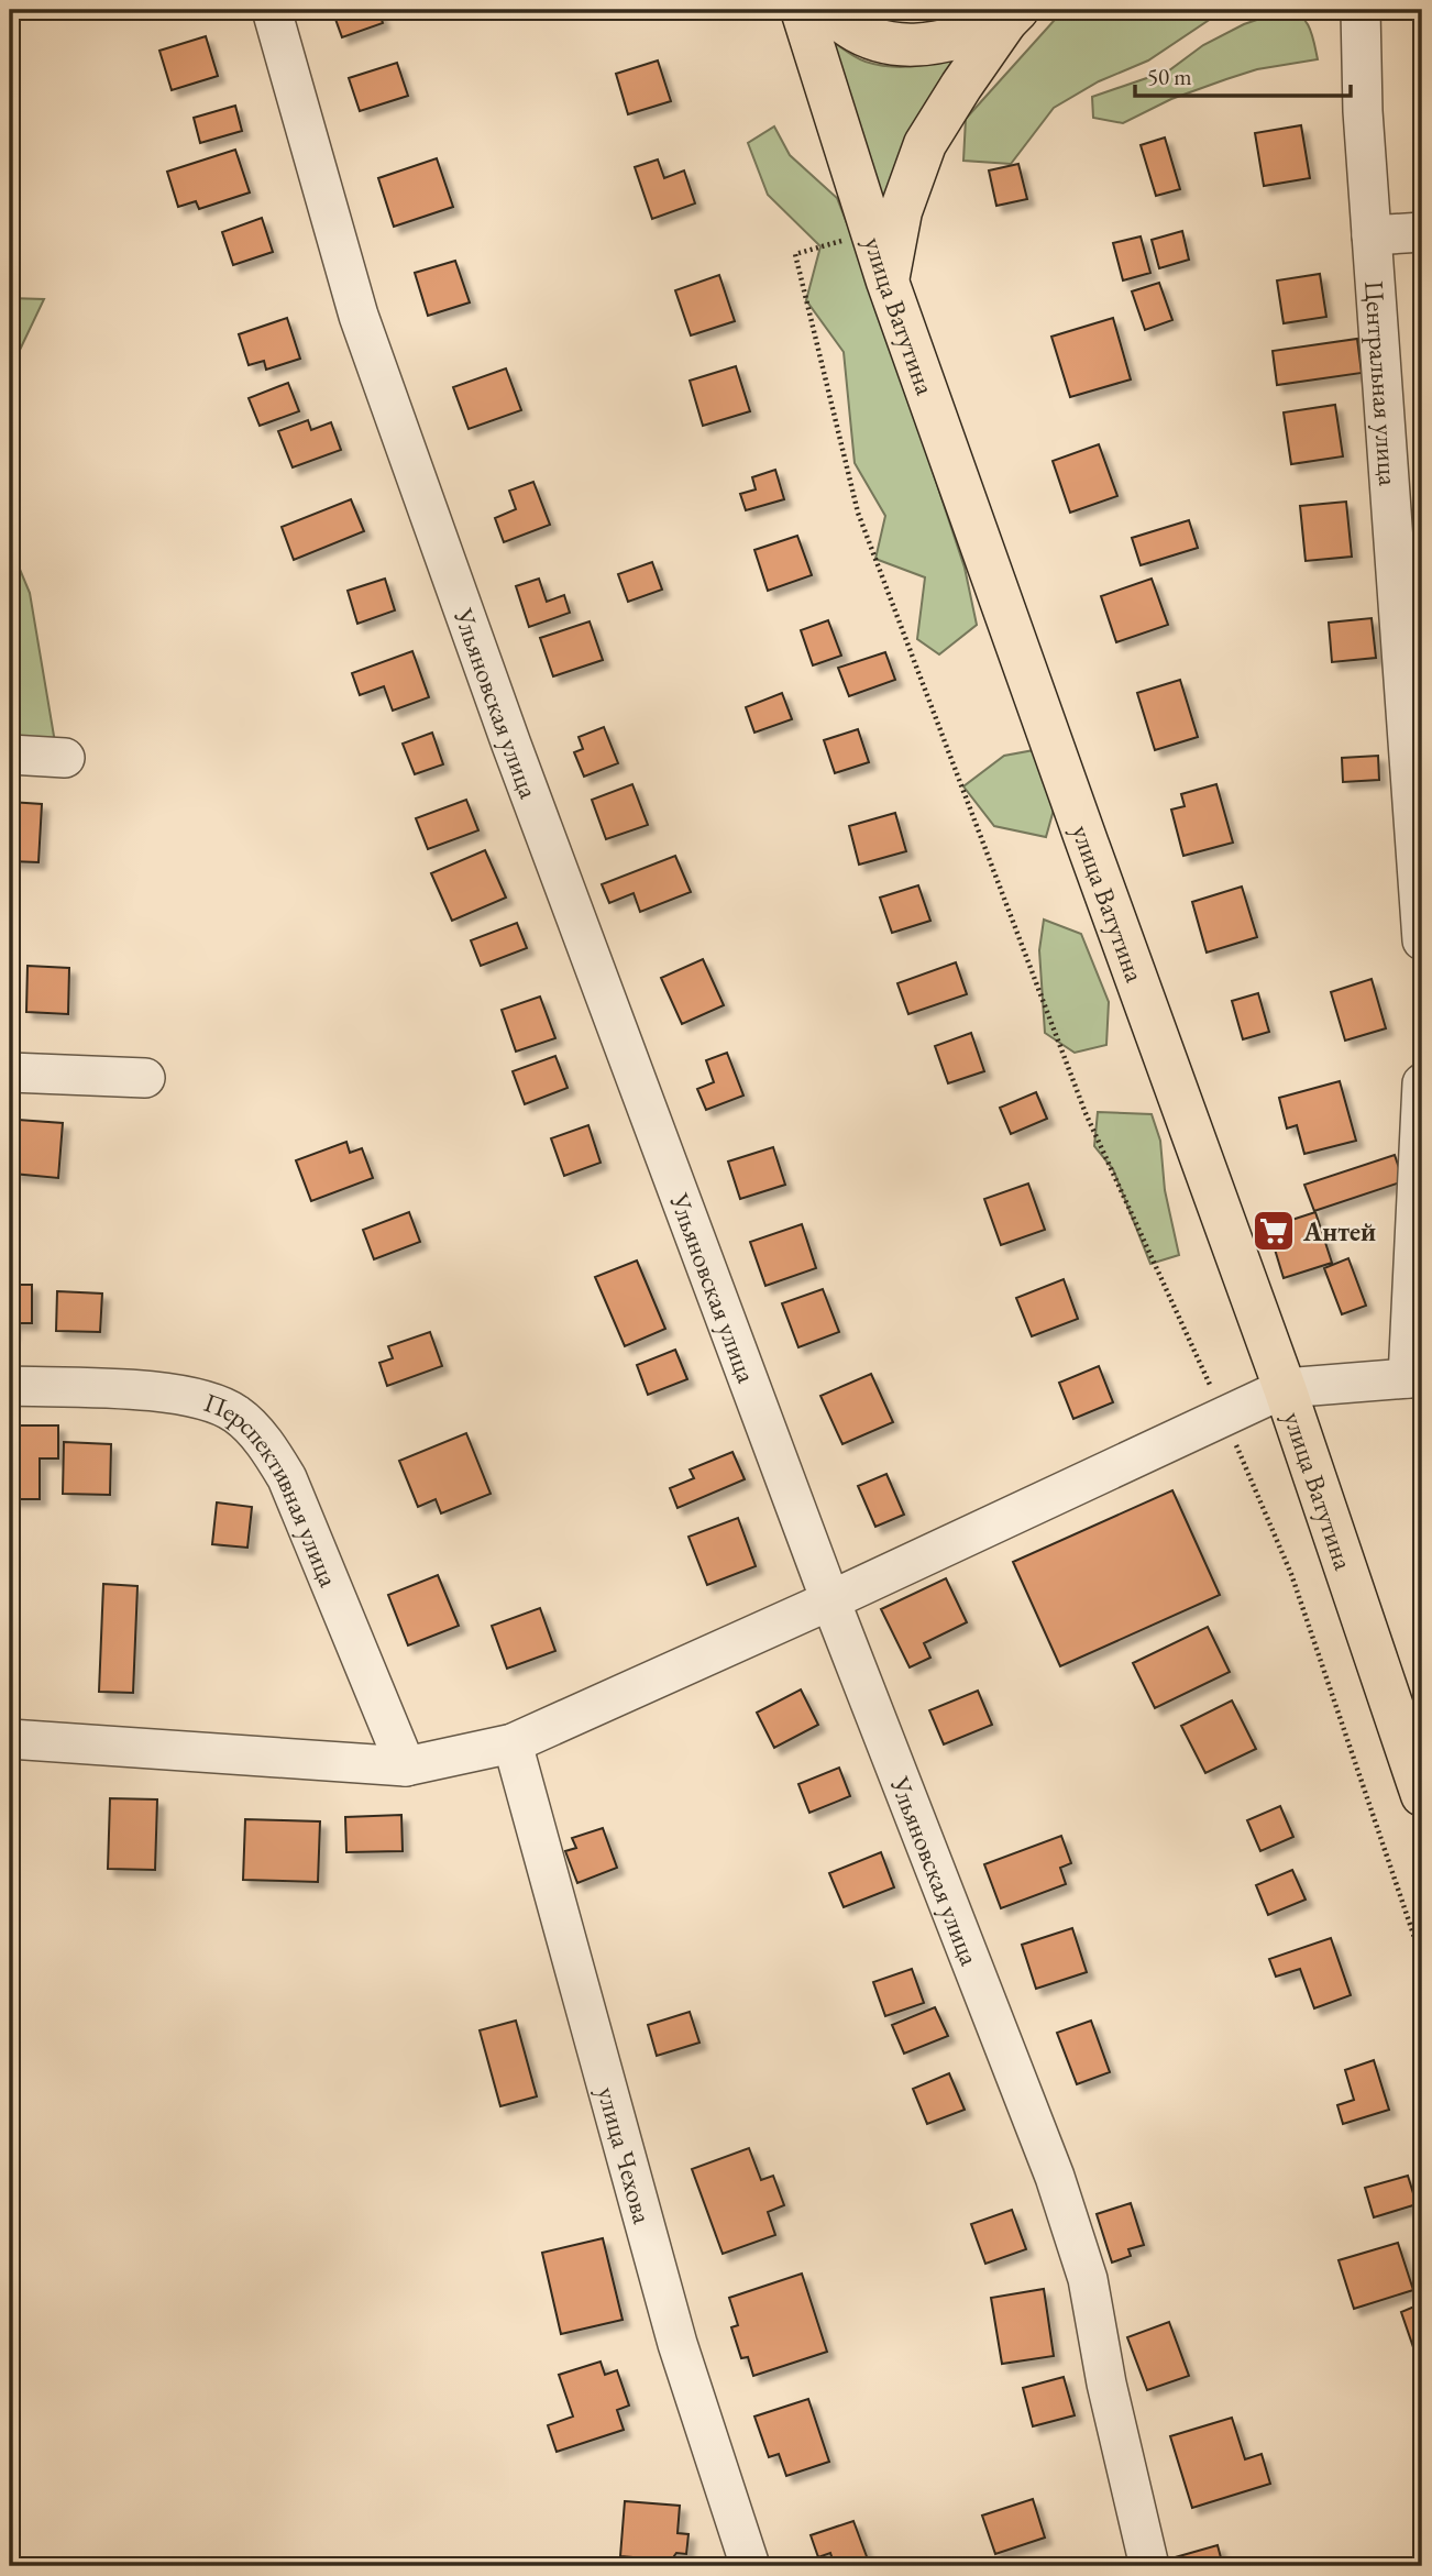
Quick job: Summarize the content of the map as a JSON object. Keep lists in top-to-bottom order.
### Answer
{
  "streets": {
    "main road": ["улица Ватутина"],
    "street": [
      "Центральная улица",
      "Ульяновская улица",
      "Перспективная улица",
      "улица Чехова"
    ]
  },
  "places": {
    "supermarket": ["Антей"]
  },
  "scale_bar": "50 m"
}
